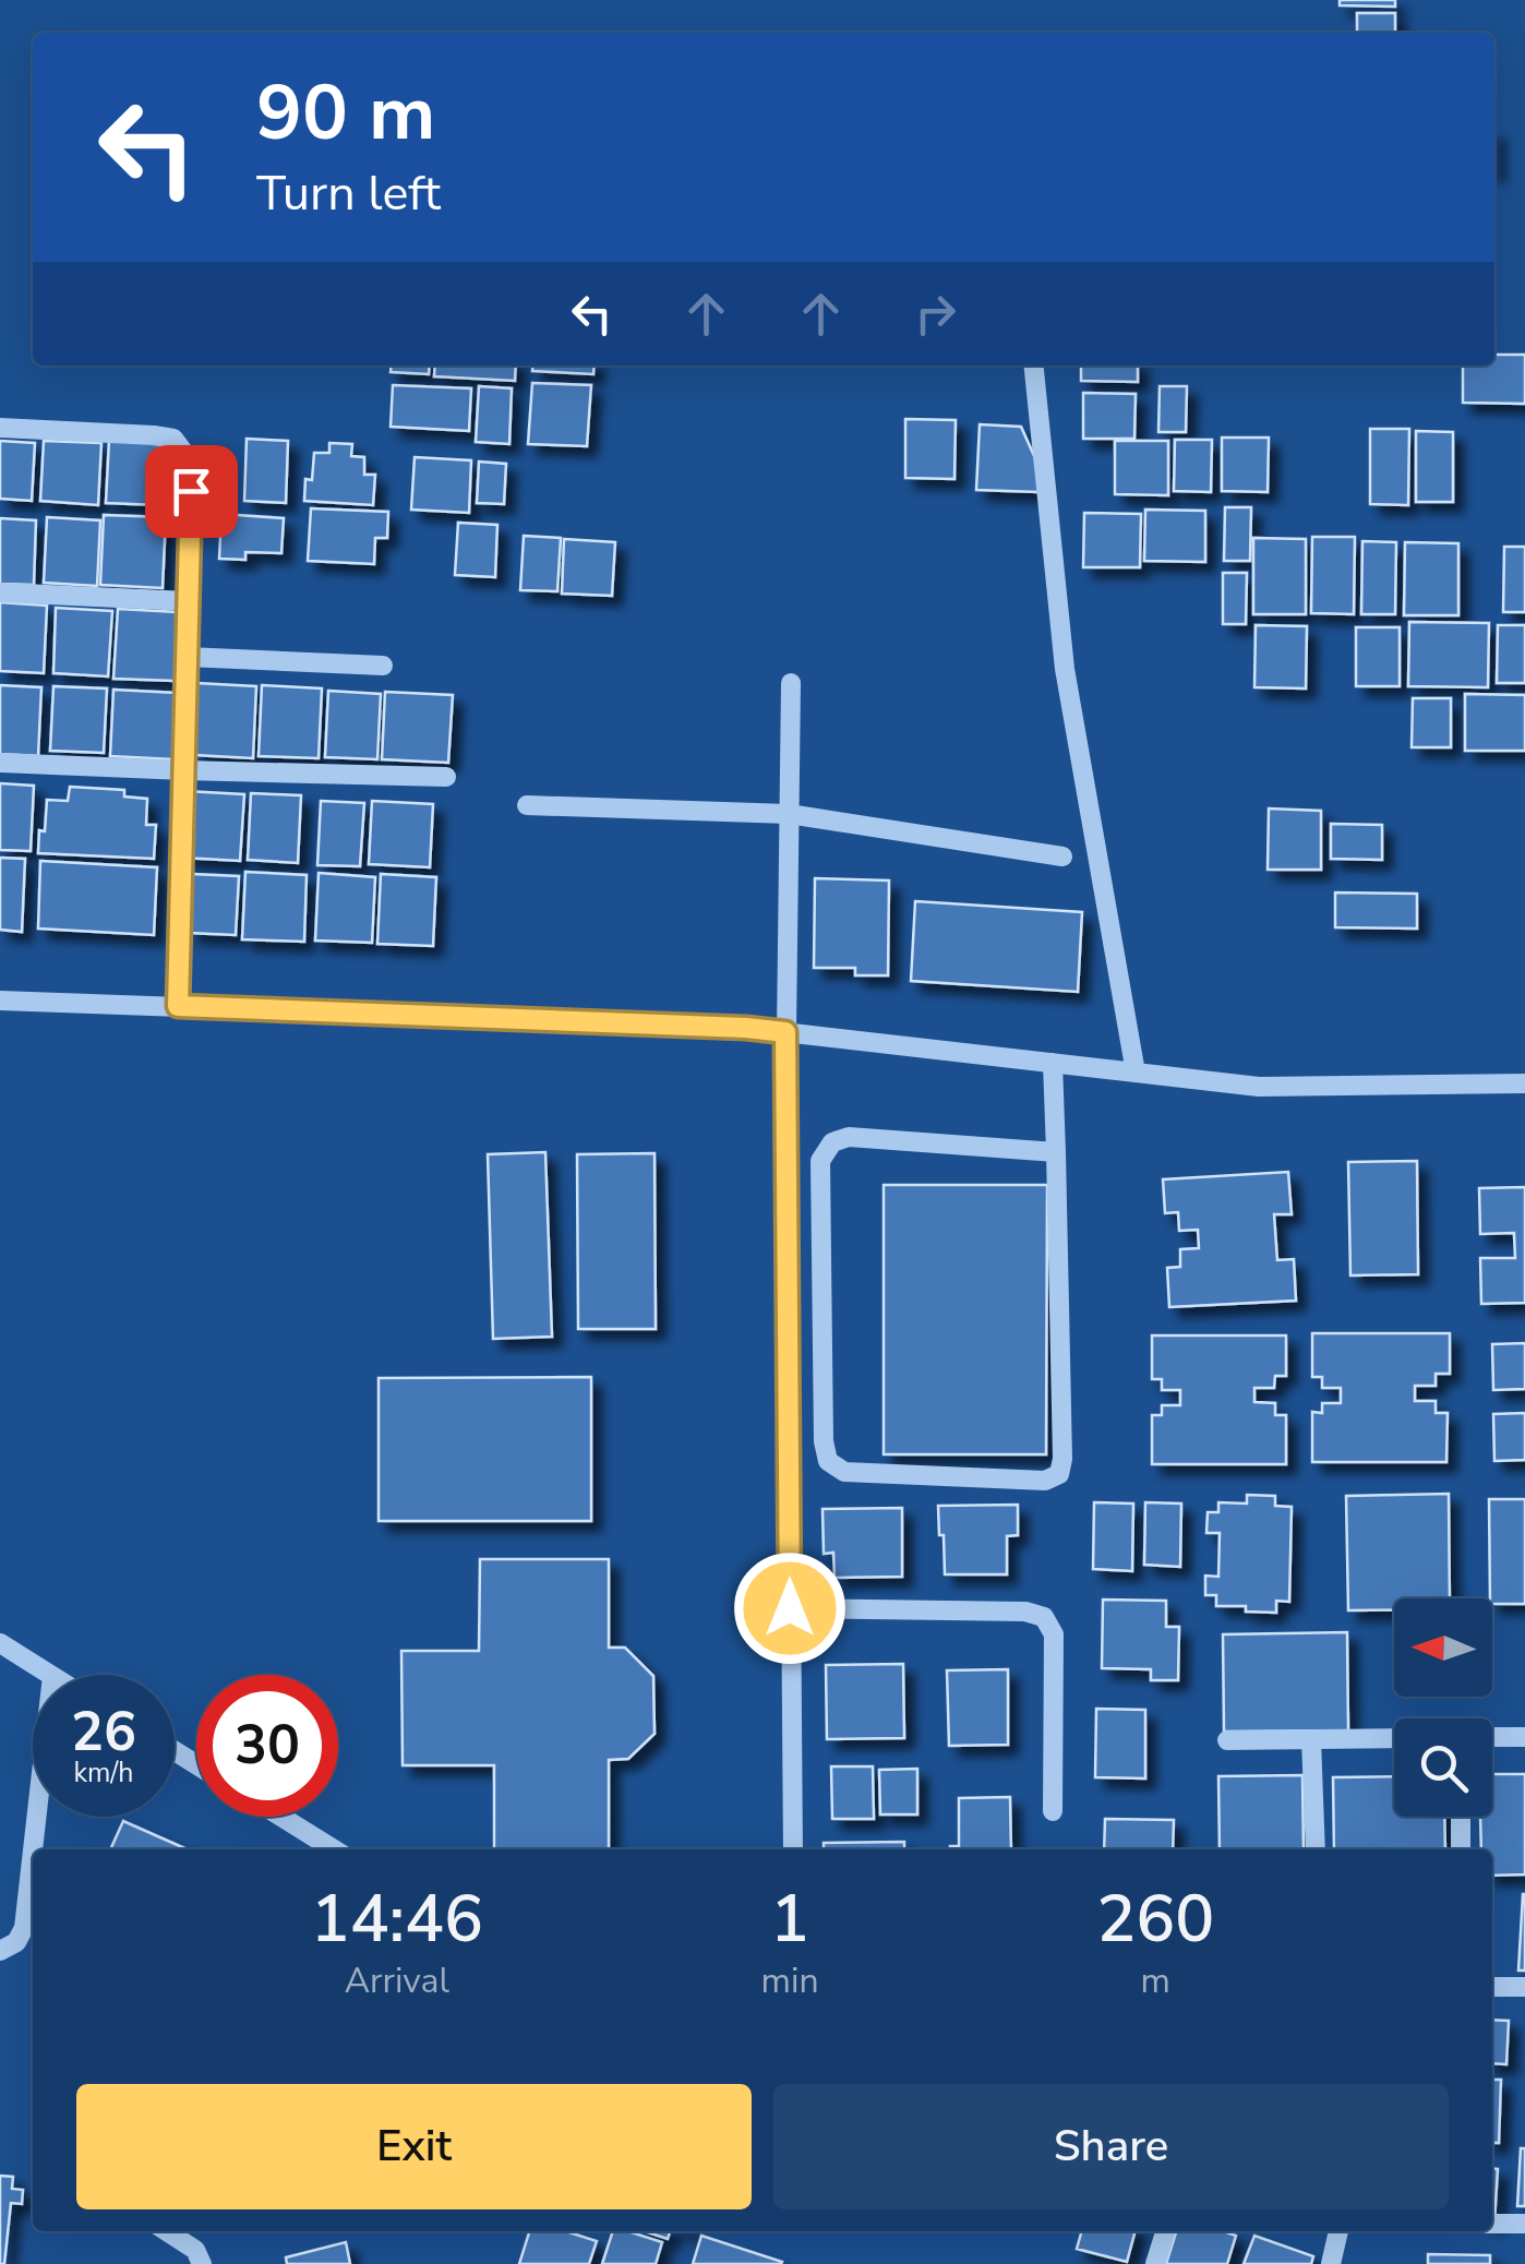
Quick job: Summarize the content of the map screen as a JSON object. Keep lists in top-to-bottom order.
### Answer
{
  "north": "left",
  "page": {
    "turn": ["90 m", "Turn left"],
    "speed": "26 km/h",
    "limit": "30",
    "eta": [
      "14:46",
      "Arrival",
      "1",
      "min",
      "260",
      "m"
    ],
    "buttons": ["Exit", "Share"]
  }
}
